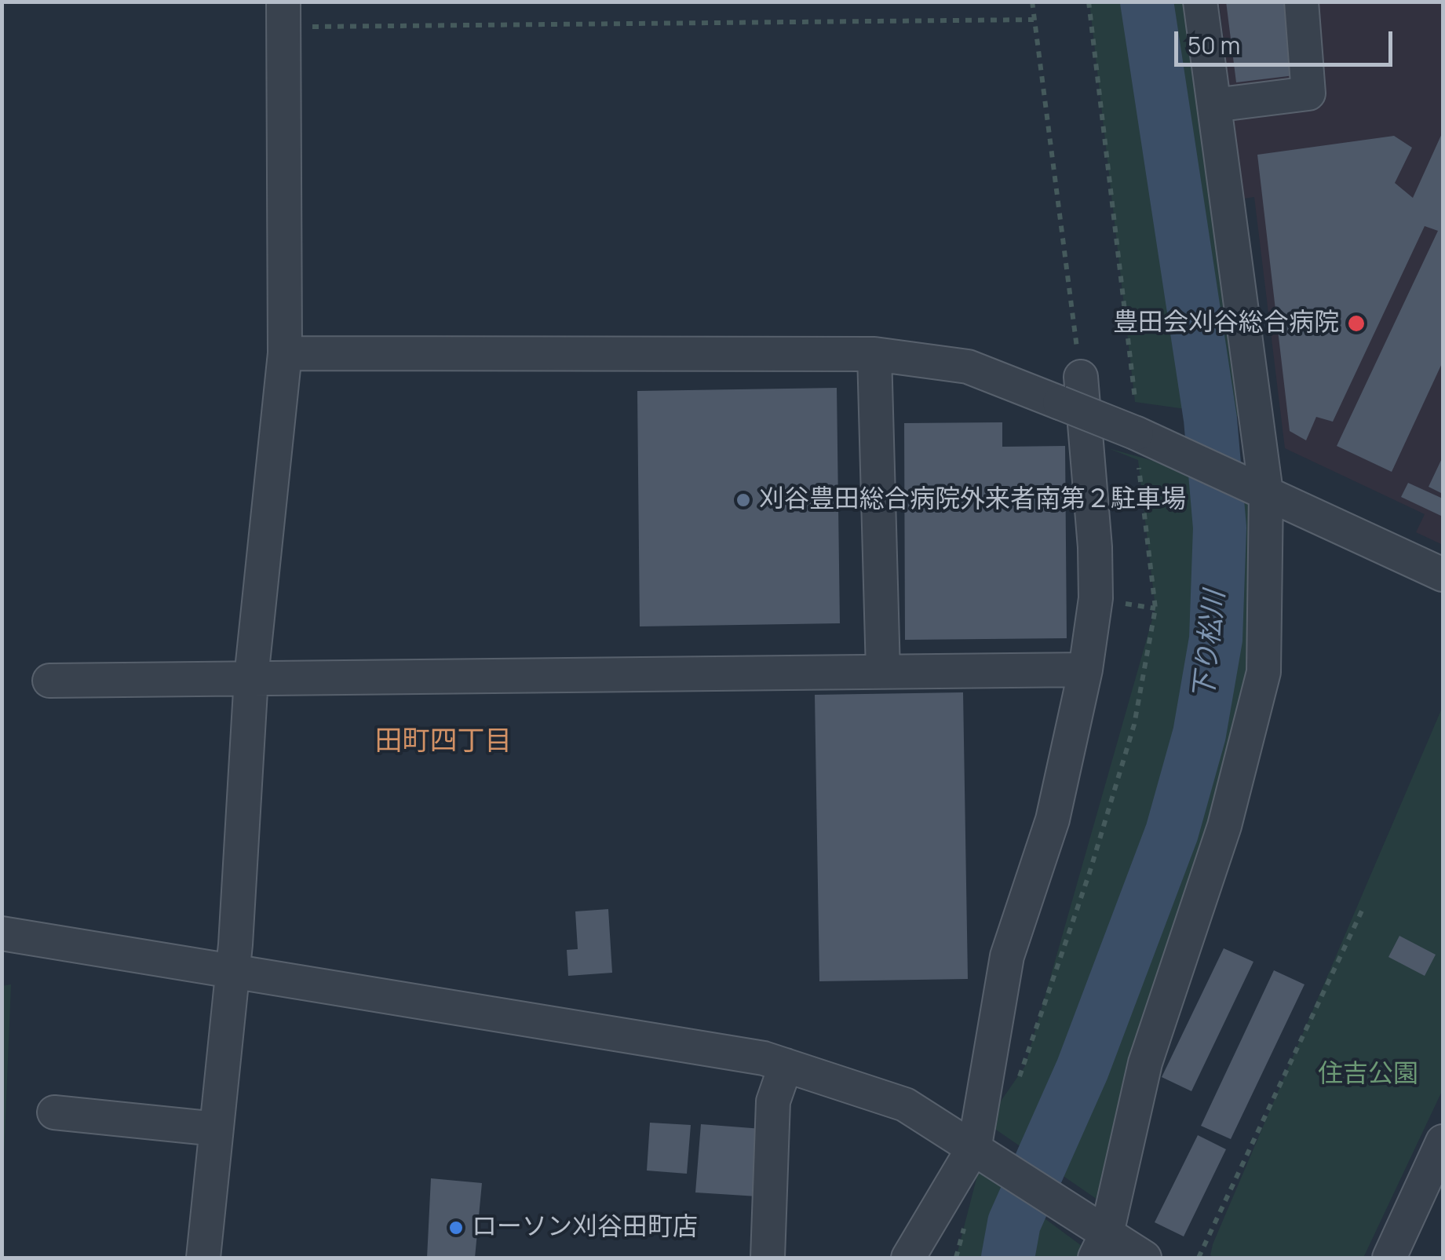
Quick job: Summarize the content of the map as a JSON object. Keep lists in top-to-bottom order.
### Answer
{
  "districts": ["田町四丁目"],
  "water": ["下り松川"],
  "parks": ["住吉公園"],
  "places": ["豊田会刈谷総合病院", "刈谷豊田総合病院外来者南第２駐車場", "ローソン刈谷田町店"],
  "scale_bar": "50 m"
}
